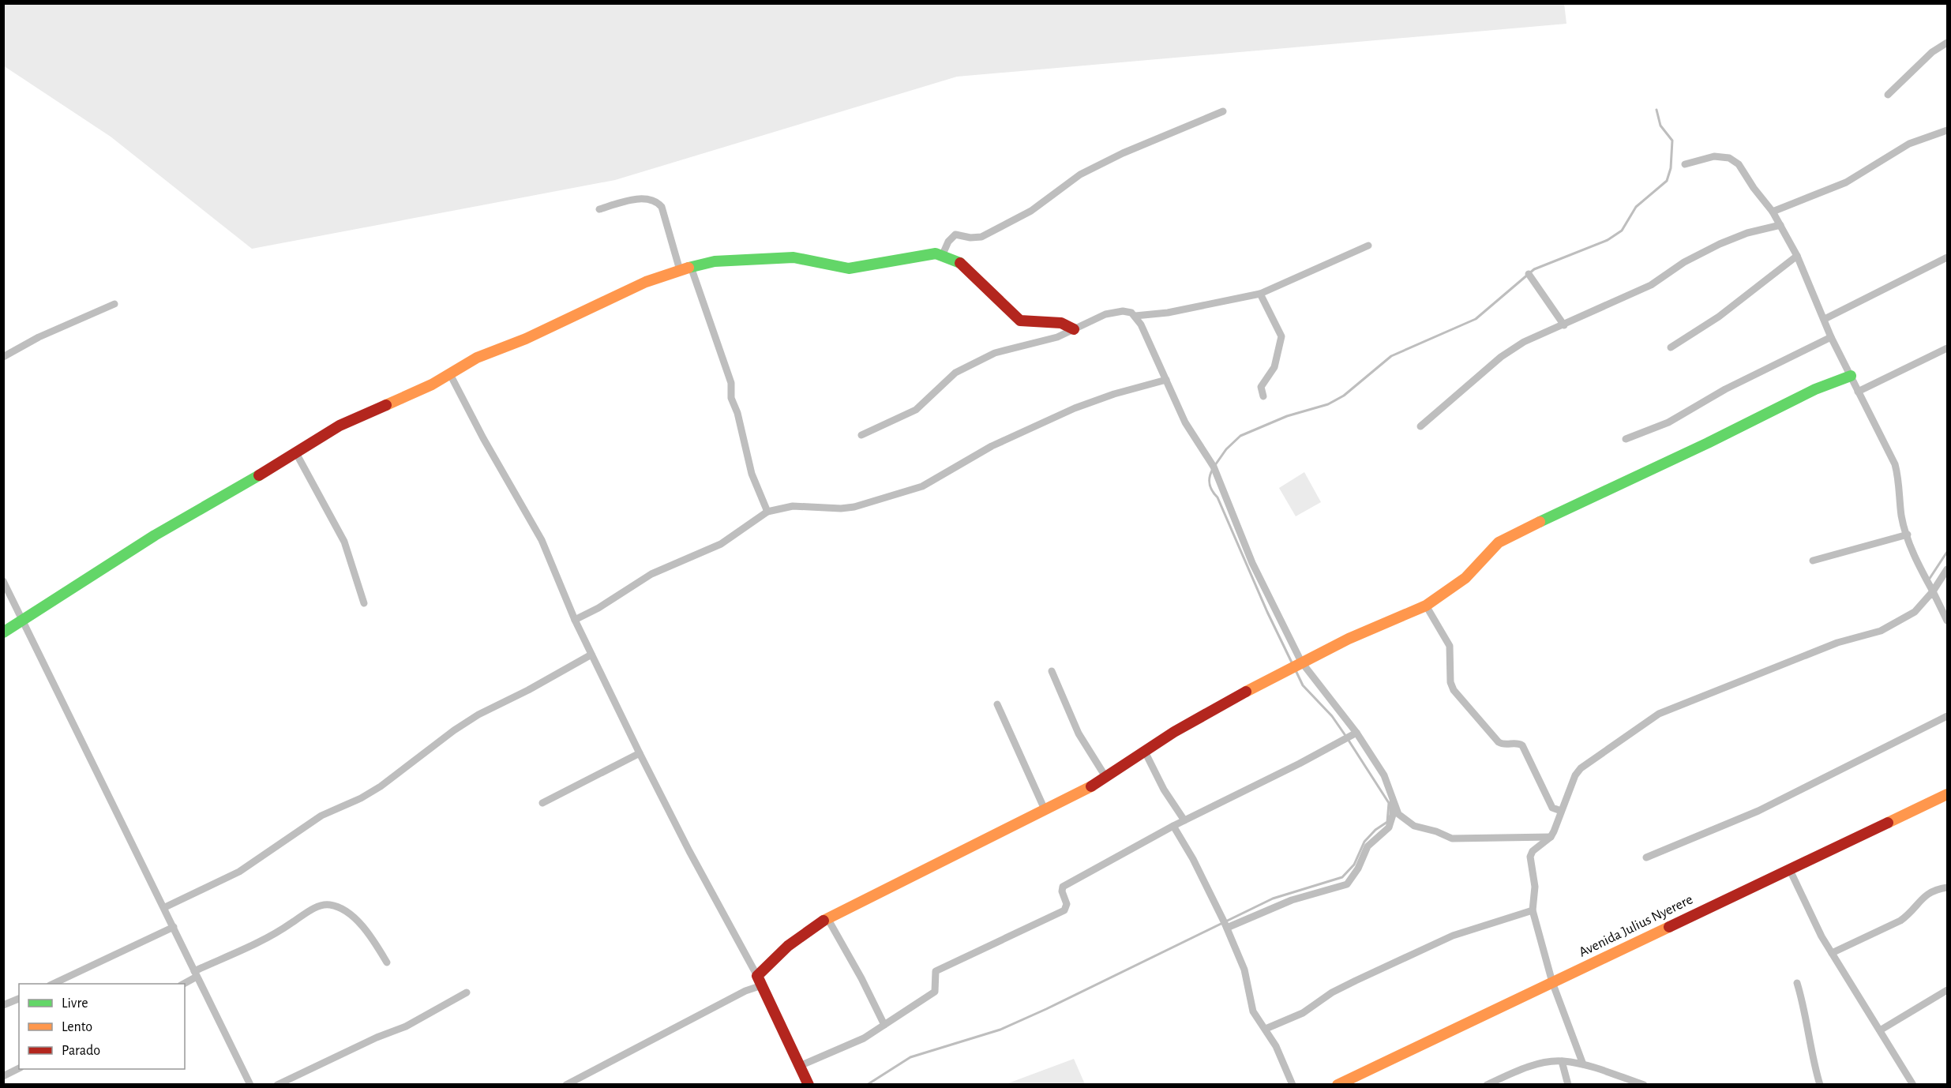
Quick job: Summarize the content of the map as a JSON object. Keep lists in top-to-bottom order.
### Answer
{
  "streets": {
    "street": ["Avenida Julius Nyerere"]
  },
  "legend": ["Livre", "Lento", "Parado"]
}
